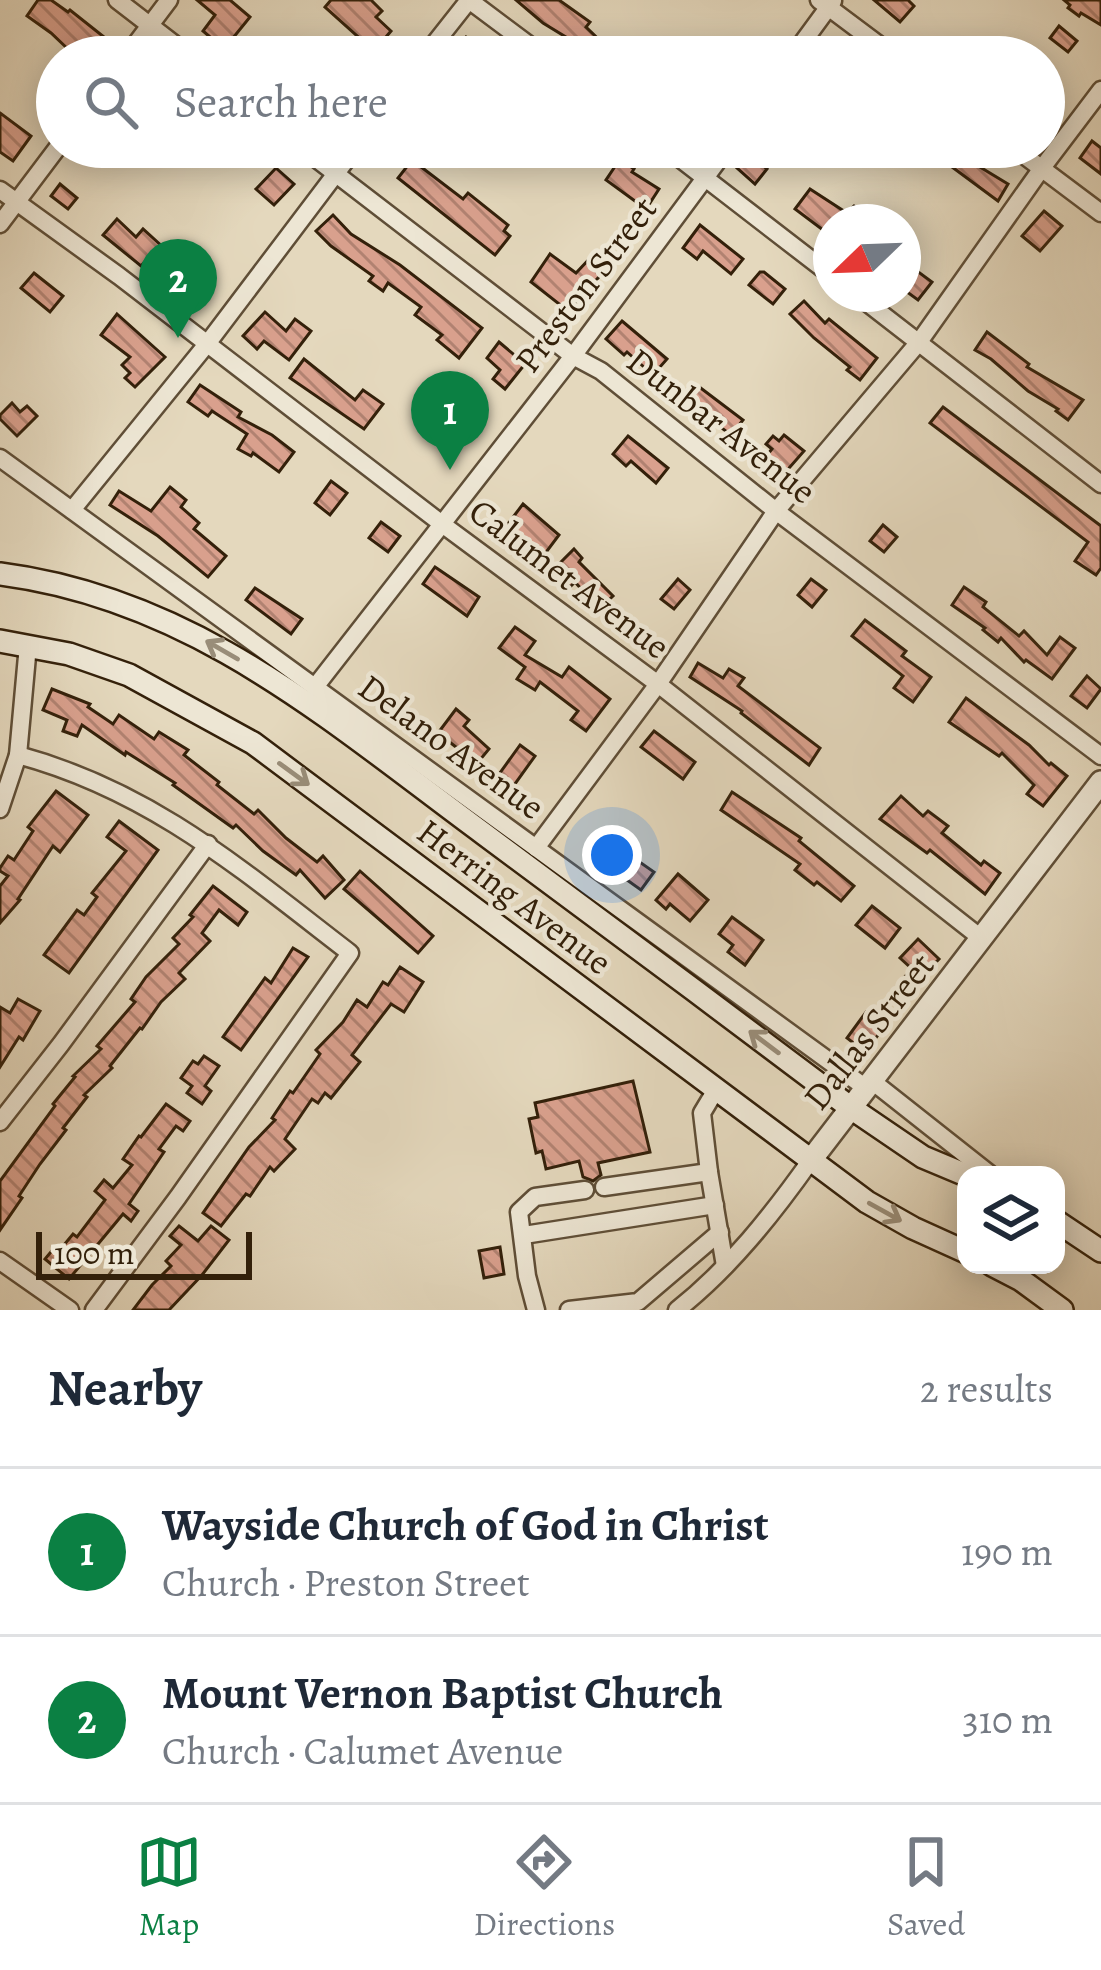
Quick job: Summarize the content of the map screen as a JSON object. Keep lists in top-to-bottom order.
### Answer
{
  "streets": {
    "main road": ["Herring Avenue", "Dallas Street"],
    "street": [
      "Preston Street",
      "Dunbar Avenue",
      "Calumet Avenue",
      "Delano Avenue"
    ]
  },
  "crossings": [
    ["Preston Street", "Dunbar Avenue"],
    ["Preston Street", "Calumet Avenue"],
    ["Preston Street", "Delano Avenue"],
    ["Calumet Avenue", "Dallas Street"],
    ["Delano Avenue", "Dallas Street"],
    ["Herring Avenue", "Dallas Street"]
  ],
  "scale_bar": "100 m",
  "north": "bottom left",
  "page": {
    "search": "Search here",
    "pins": ["2", "1"],
    "scale": "100 m",
    "heading": ["Nearby", "2 results"],
    "list": [
      {
        "mark": "1",
        "name": "Wayside Church of God in Christ",
        "note": "Church · Preston Street",
        "value": "190 m"
      },
      {
        "mark": "2",
        "name": "Mount Vernon Baptist Church",
        "note": "Church · Calumet Avenue",
        "value": "310 m"
      }
    ],
    "nav": ["Map", "Directions", "Saved"]
  }
}
